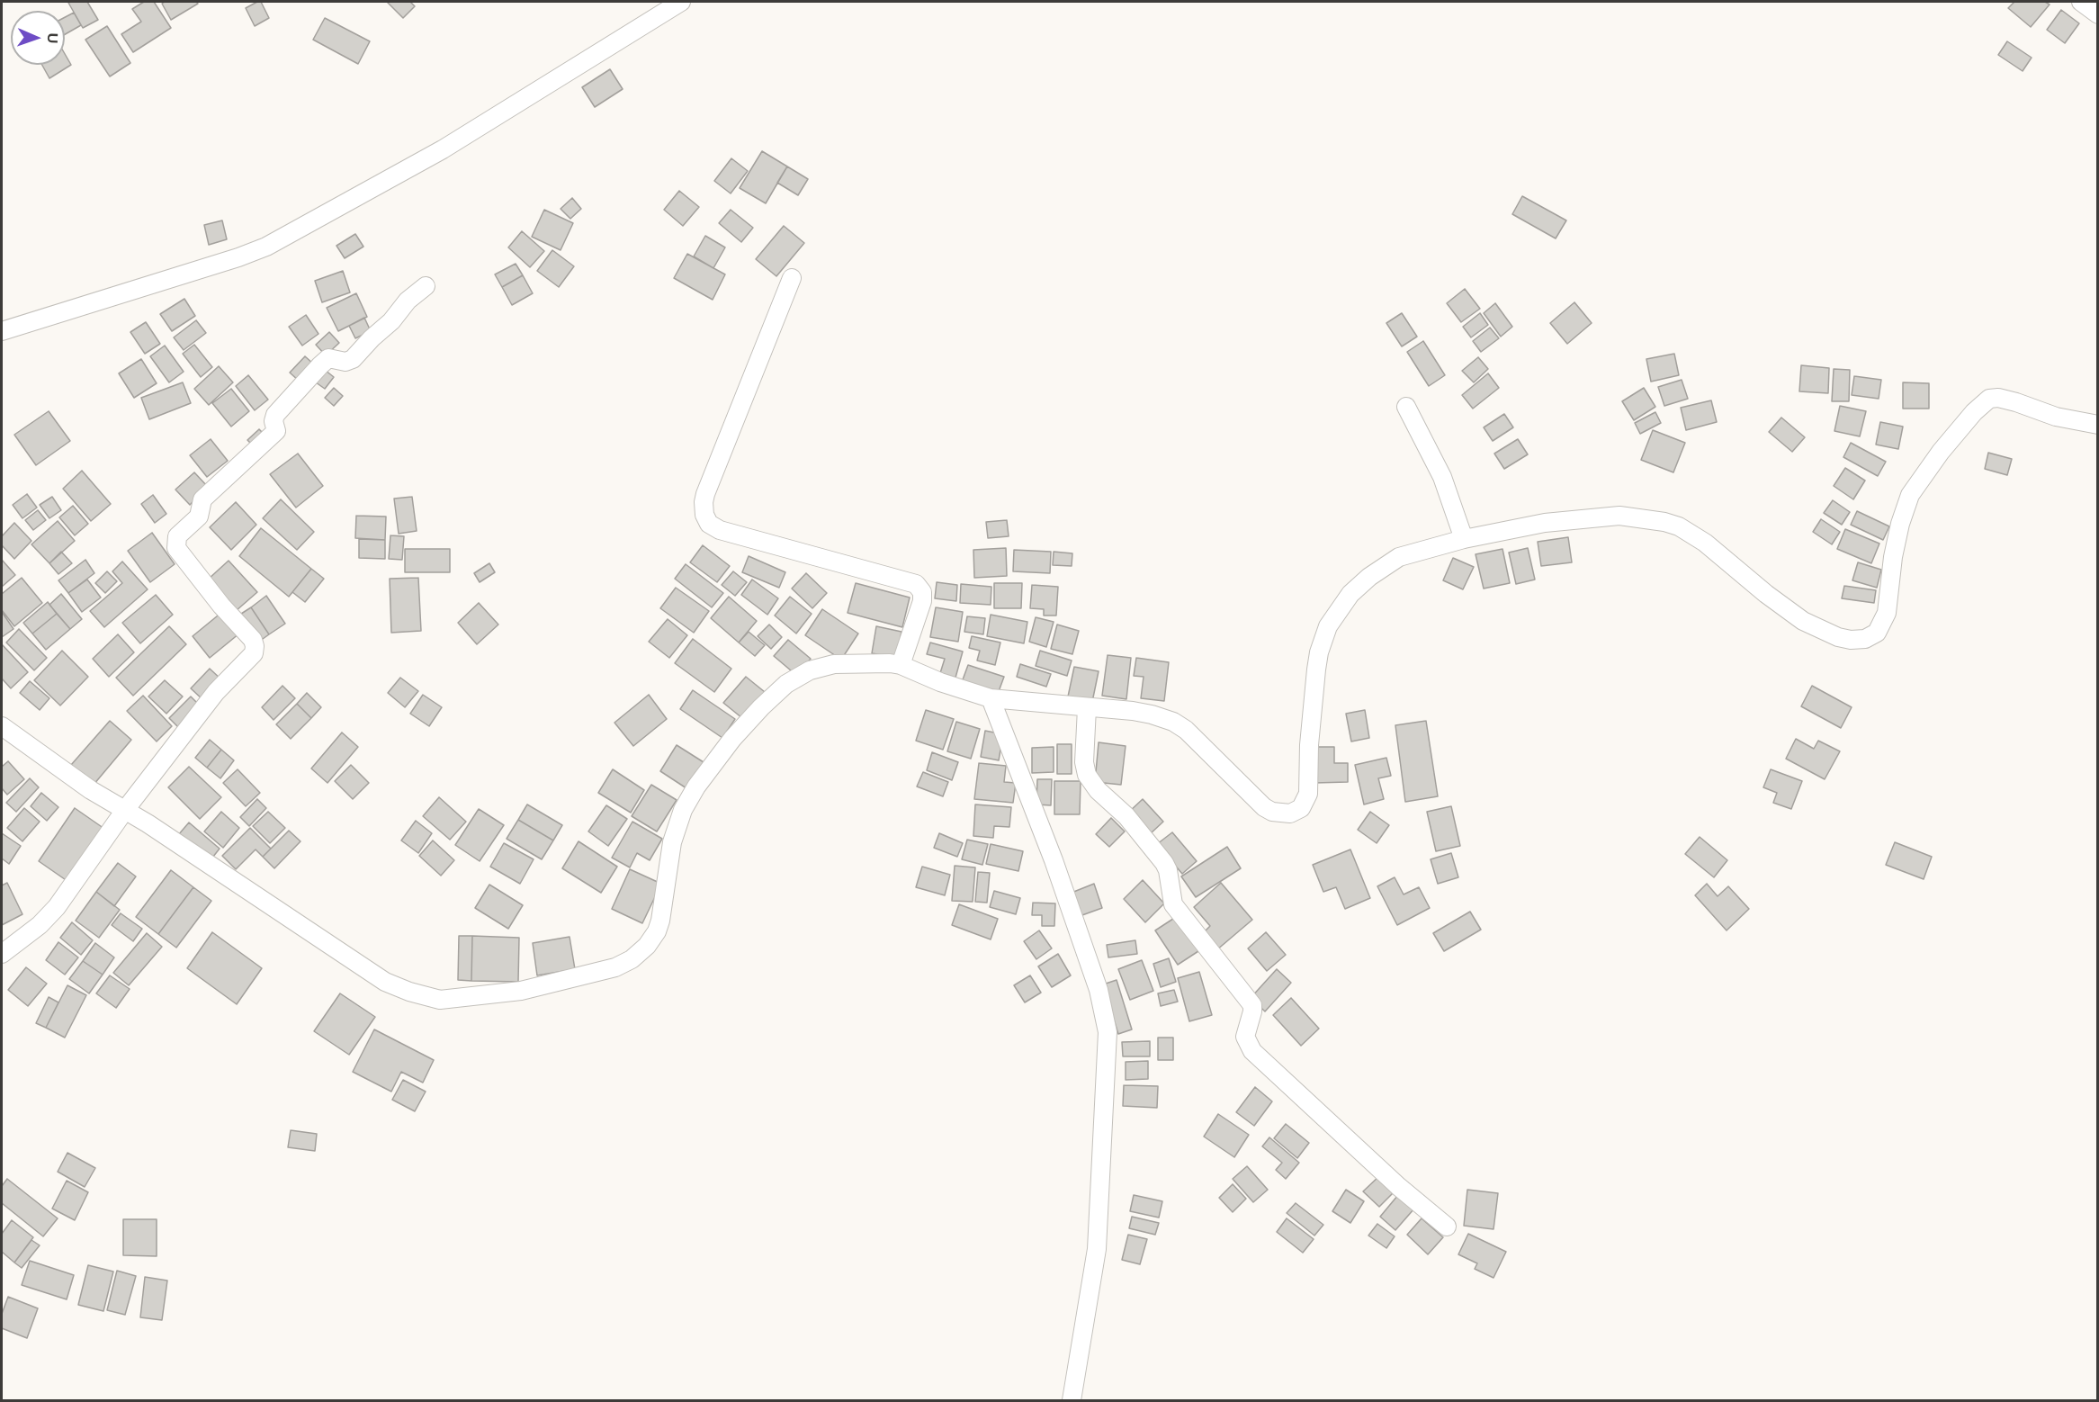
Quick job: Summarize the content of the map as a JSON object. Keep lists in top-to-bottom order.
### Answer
{
  "north": "right"
}
